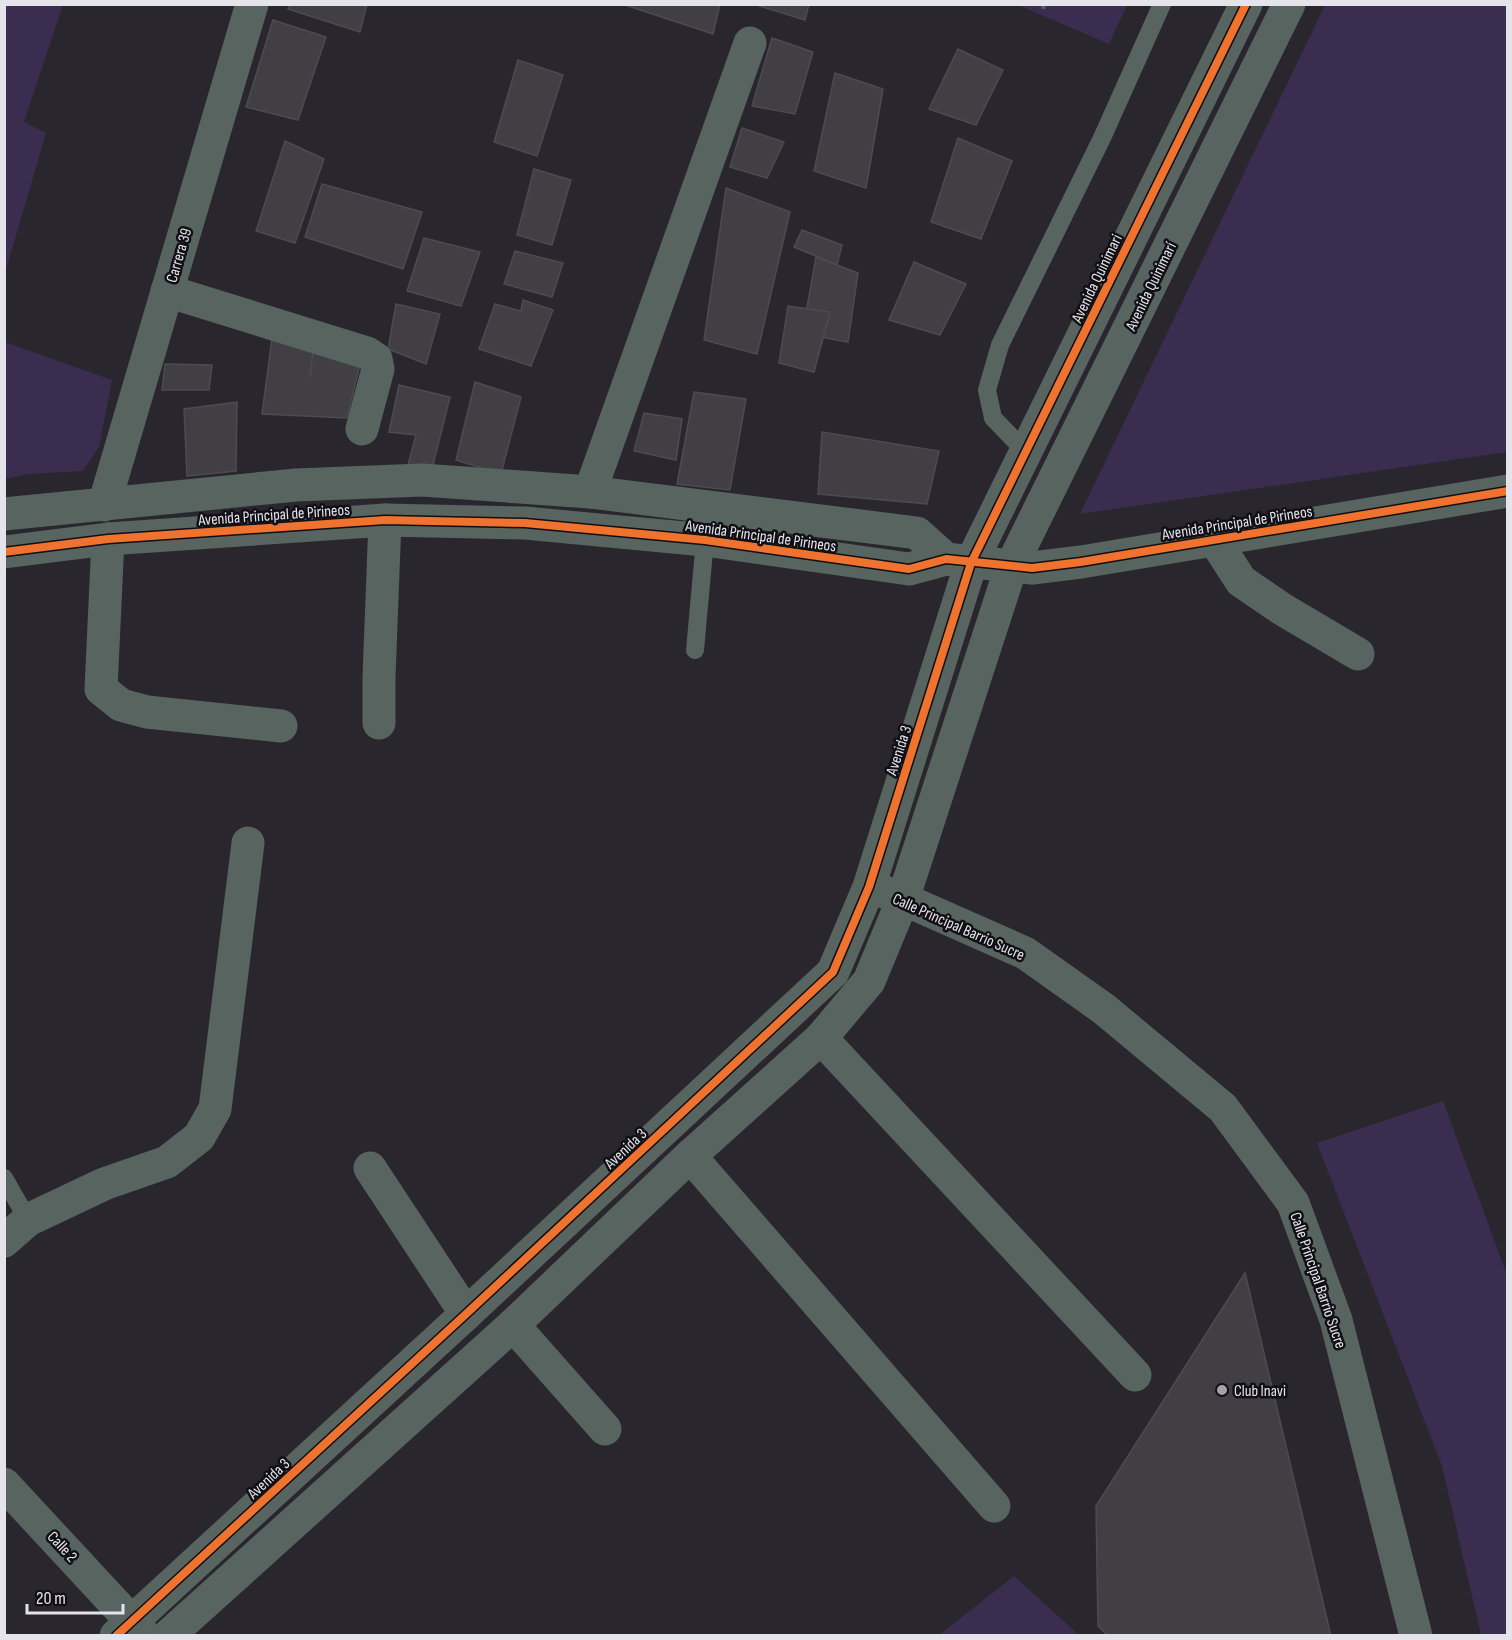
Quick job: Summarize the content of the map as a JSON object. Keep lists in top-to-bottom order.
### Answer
{
  "streets": {
    "street": [
      "Carrera 39",
      "Avenida Quinimari",
      "Avenida Quinimarí",
      "Avenida Principal de Pirineos",
      "Avenida 3",
      "Calle Principal Barrio Sucre",
      "Calle 2"
    ]
  },
  "crossings": [
    ["Carrera 39", "Avenida Principal de Pirineos"],
    ["Avenida Quinimari", "Avenida Principal de Pirineos"],
    ["Avenida Quinimari", "Avenida 3"],
    ["Avenida Quinimarí", "Avenida Principal de Pirineos"],
    ["Avenida Principal de Pirineos", "Avenida 3"],
    ["Avenida 3", "Calle Principal Barrio Sucre"],
    ["Avenida 3", "Calle 2"]
  ],
  "places": ["Club Inavi"],
  "scale_bar": "20 m"
}
